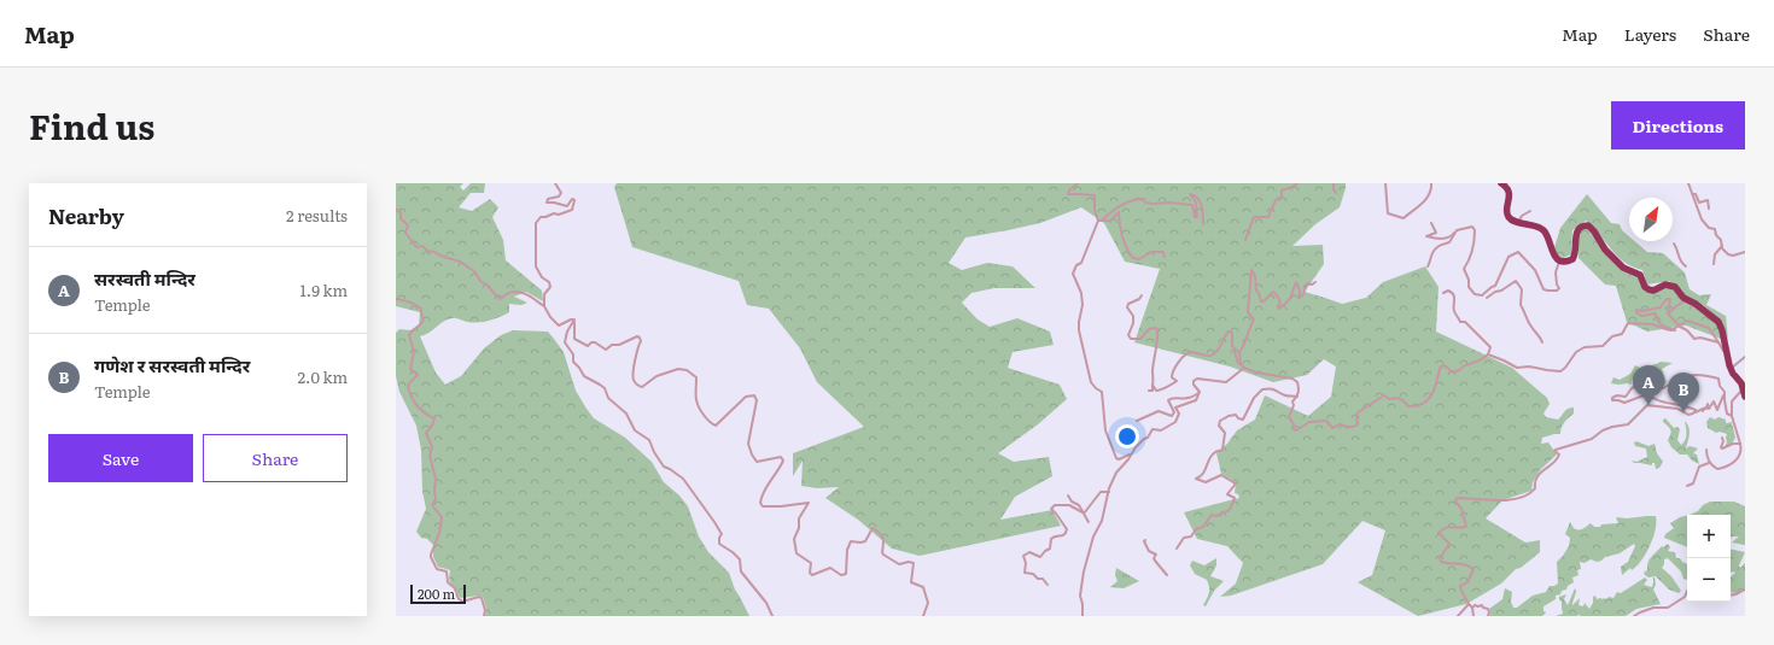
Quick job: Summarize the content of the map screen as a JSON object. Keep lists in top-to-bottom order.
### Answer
{
  "scale_bar": "200 m",
  "north": "top right",
  "page": {
    "header": "Map",
    "nav": ["Map", "Layers", "Share"],
    "title": "Find us",
    "buttons": [
      "Directions",
      ["Save", "Share"]
    ],
    "heading": ["Nearby", "2 results"],
    "list": [
      {
        "mark": "A",
        "name": "सरस्वती मन्दिर",
        "note": "Temple",
        "value": "1.9 km"
      },
      {
        "mark": "B",
        "name": "गणेश र सरस्वती मन्दिर",
        "note": "Temple",
        "value": "2.0 km"
      }
    ],
    "pins": ["A", "B"],
    "map_buttons": ["+", "−"],
    "scale": "200 m"
  }
}
